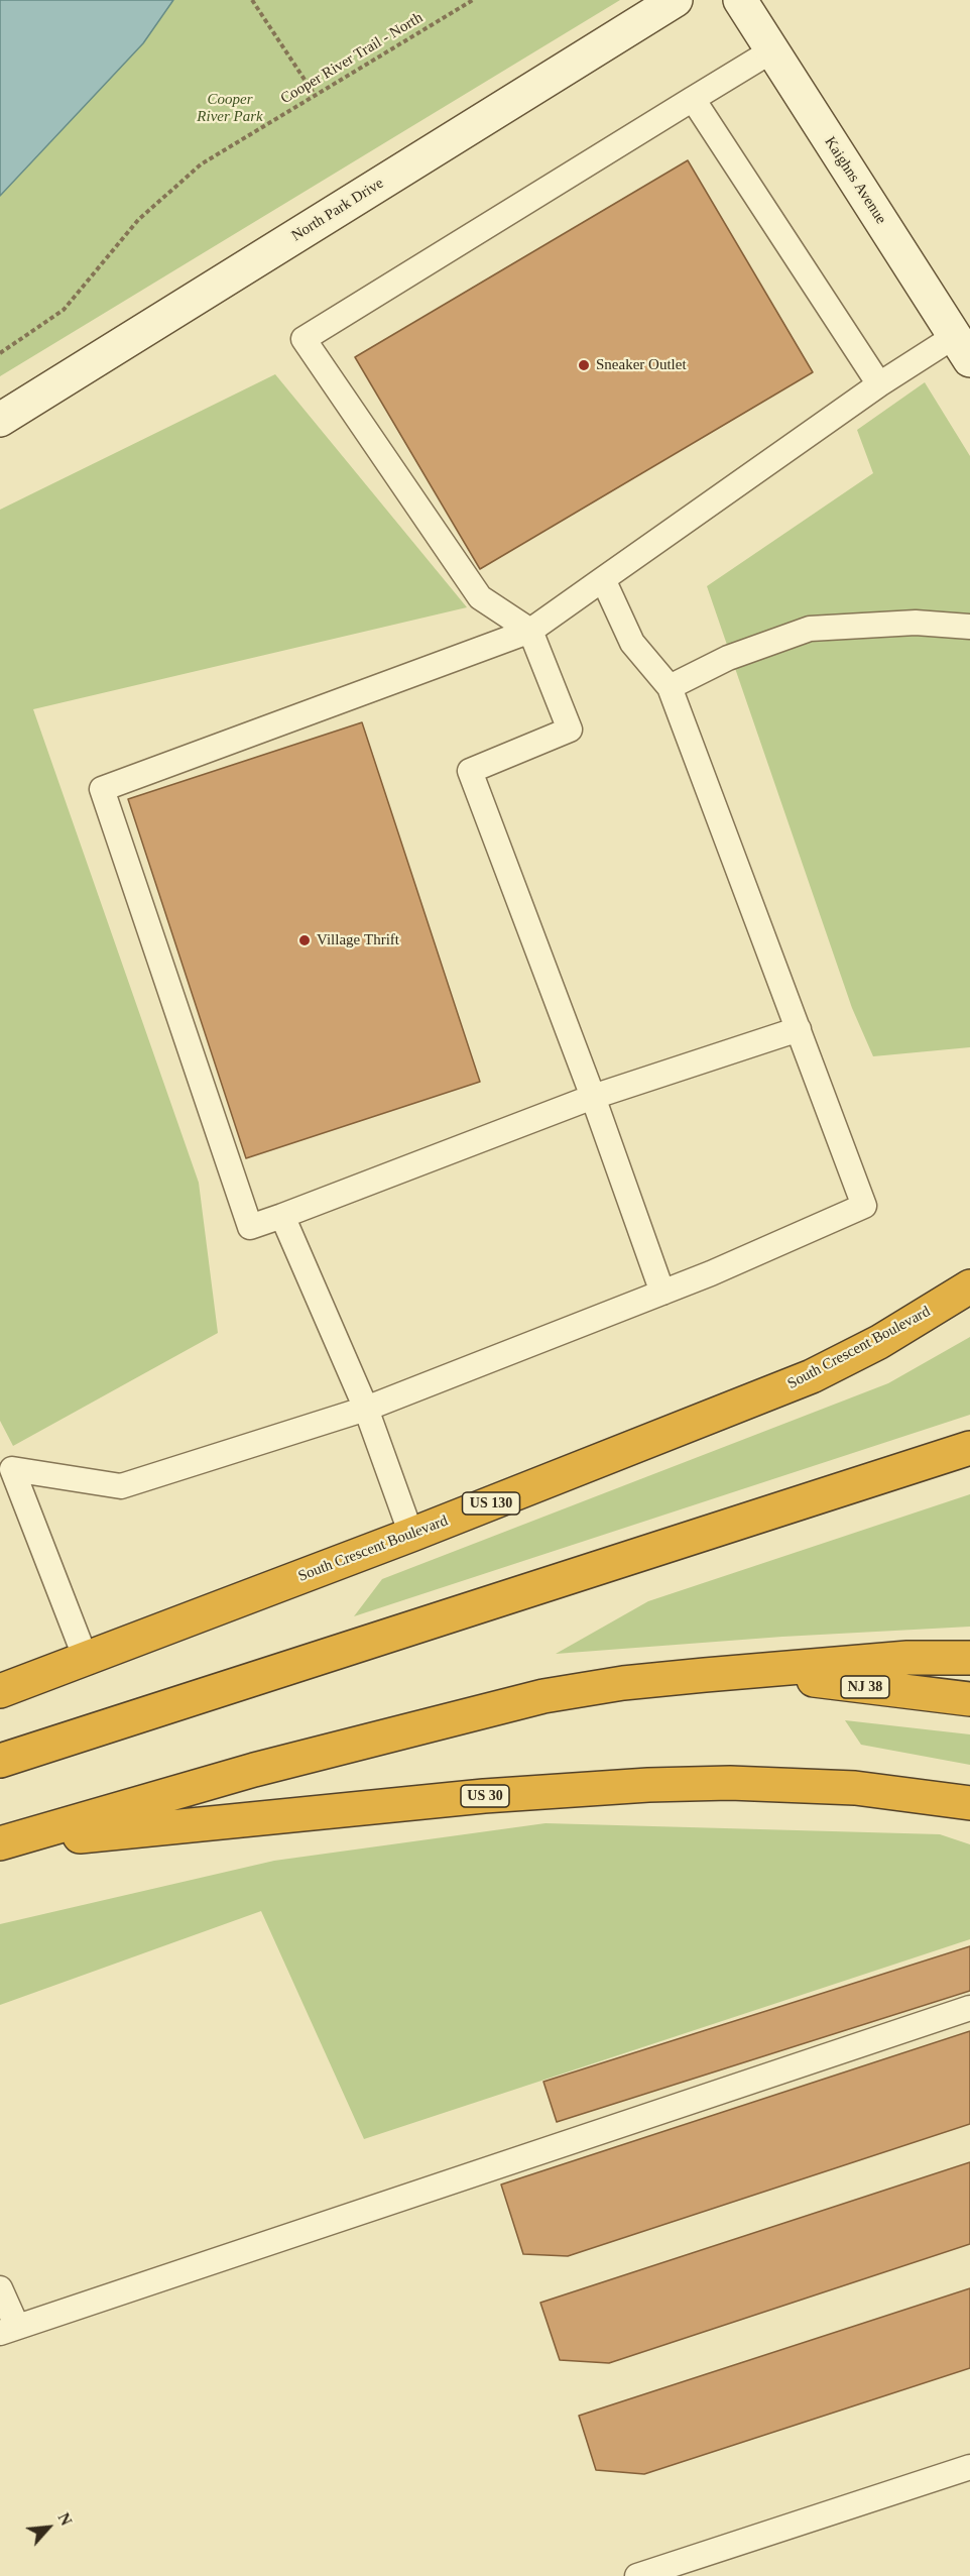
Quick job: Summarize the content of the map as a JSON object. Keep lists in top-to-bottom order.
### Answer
{
  "streets": {
    "highway": [
      "South Crescent Boulevard",
      "US 130",
      "NJ 38",
      "US 30"
    ],
    "street": ["Kaighns Avenue", "North Park Drive"],
    "path": ["Cooper River Trail - North"]
  },
  "parks": ["Cooper River Park"],
  "places": ["Sneaker Outlet", "Village Thrift"],
  "north": "top right"
}
